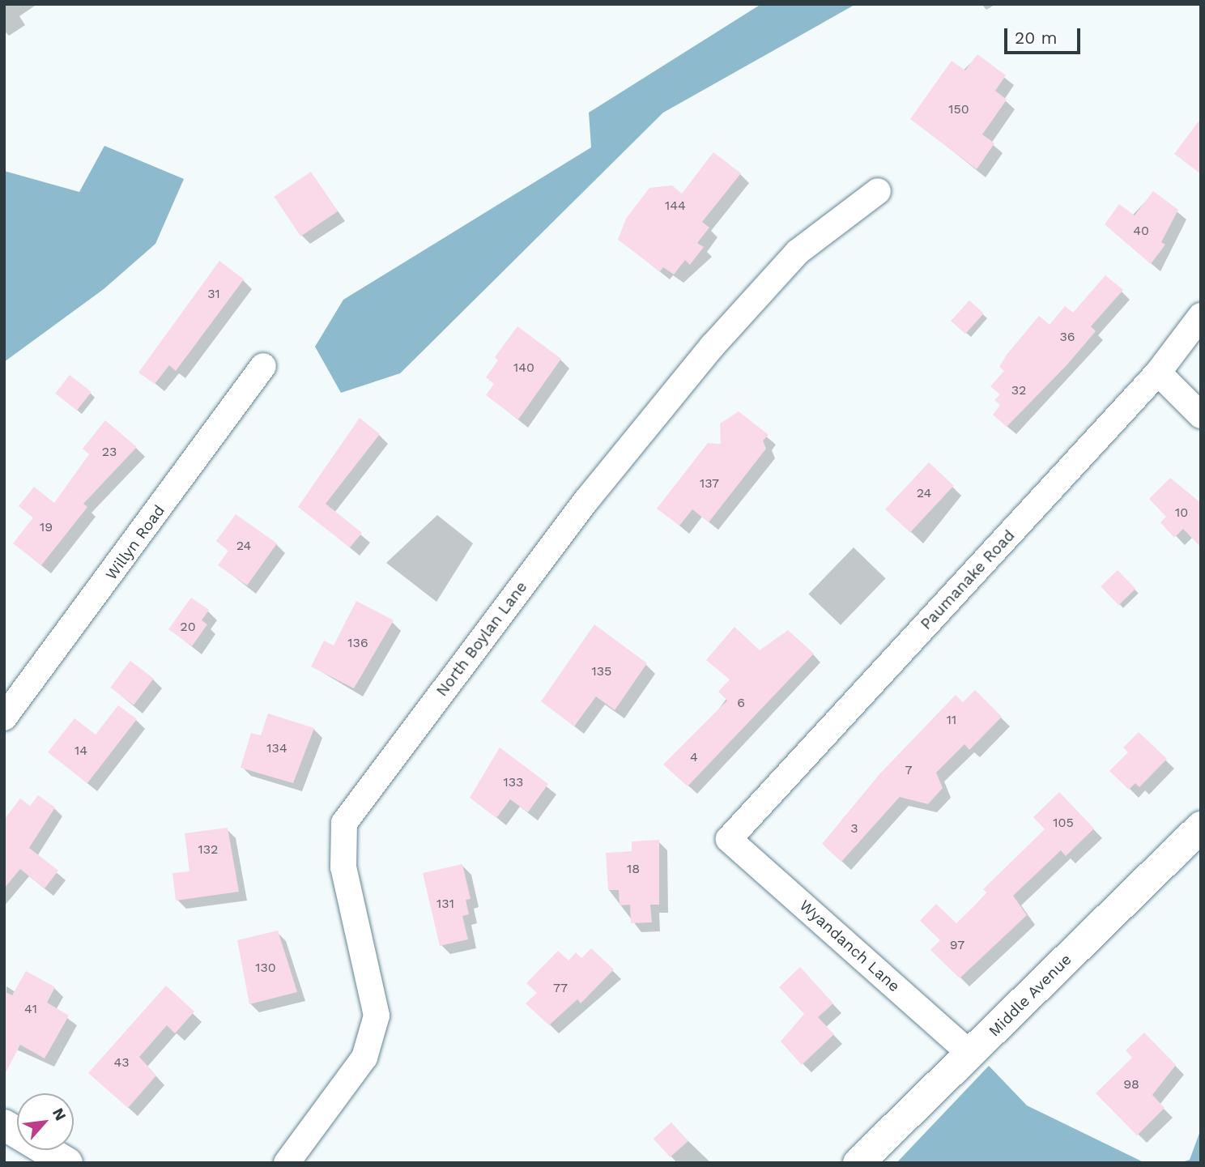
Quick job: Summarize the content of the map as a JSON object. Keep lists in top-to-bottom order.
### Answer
{
  "streets": {
    "main road": ["Middle Avenue"],
    "street": [
      "Willyn Road",
      "Paumanake Road",
      "North Boylan Lane",
      "Wyandanch Lane"
    ]
  },
  "crossings": [
    ["Paumanake Road", "Wyandanch Lane"],
    ["Wyandanch Lane", "Middle Avenue"]
  ],
  "house_numbers": [
    "150",
    "144",
    "40",
    "31",
    "36",
    "140",
    "32",
    "23",
    "137",
    "24",
    "10",
    "19",
    "24",
    "20",
    "136",
    "135",
    "6",
    "11",
    "134",
    "14",
    "4",
    "7",
    "133",
    "105",
    "3",
    "132",
    "18",
    "131",
    "97",
    "130",
    "77",
    "41",
    "43",
    "98"
  ],
  "scale_bar": "20 m",
  "north": "top right"
}
